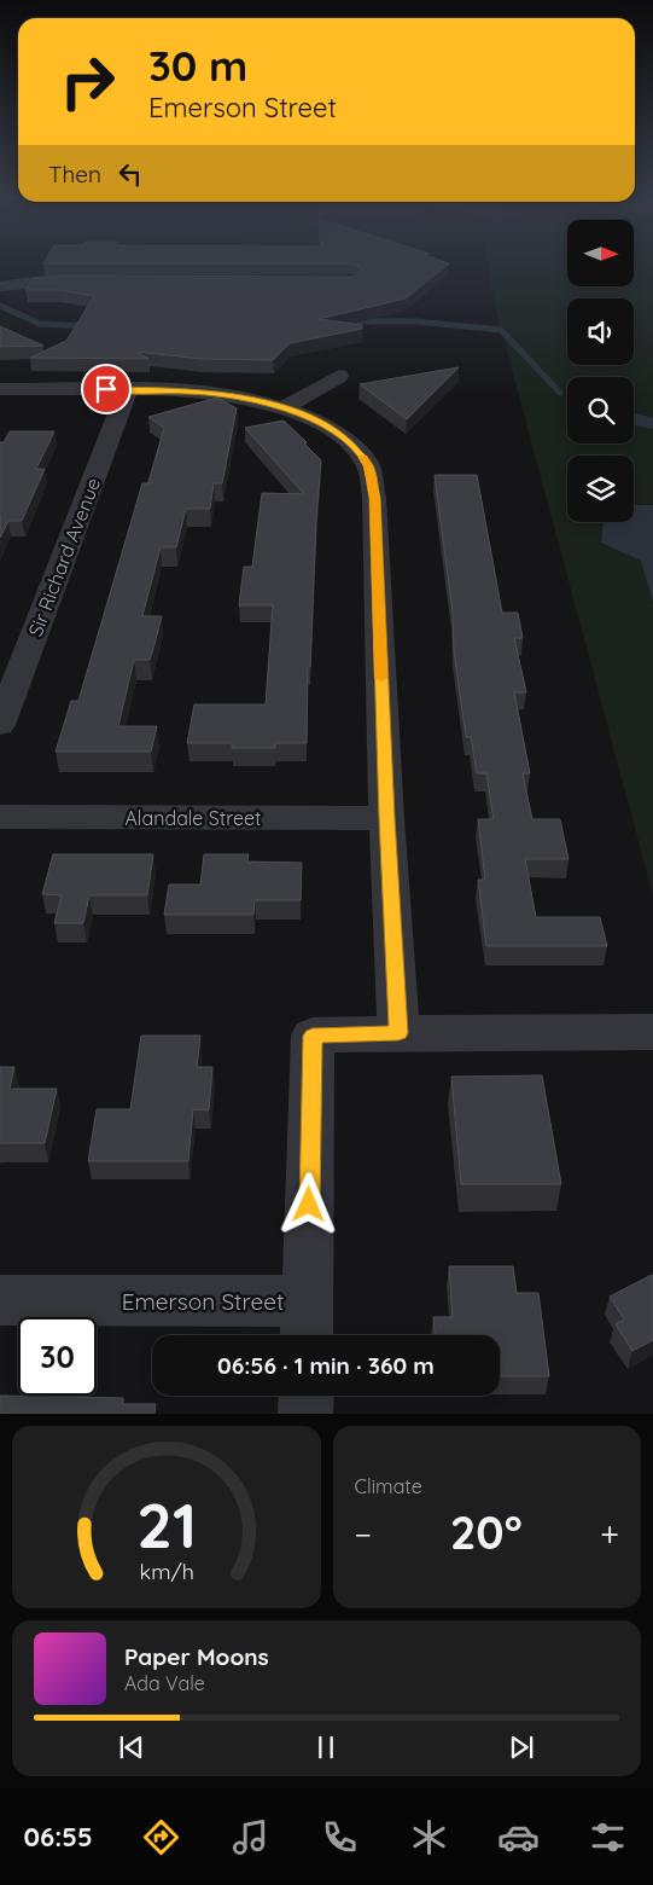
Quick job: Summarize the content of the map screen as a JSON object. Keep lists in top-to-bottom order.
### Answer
{
  "streets": {
    "street": ["Sir Richard Avenue", "Alandale Street", "Emerson Street"]
  },
  "north": "right",
  "page": {
    "turn": ["30 m", "Emerson Street"],
    "then": "Then",
    "limit": "30",
    "trip": "06:56 · 1 min · 360 m",
    "tile": "Climate",
    "heat": ["−", "20°", "+"],
    "song": ["Paper Moons", "Ada Vale"],
    "tabs": "06:55",
    "gauge": ["21", "km/h"]
  }
}
